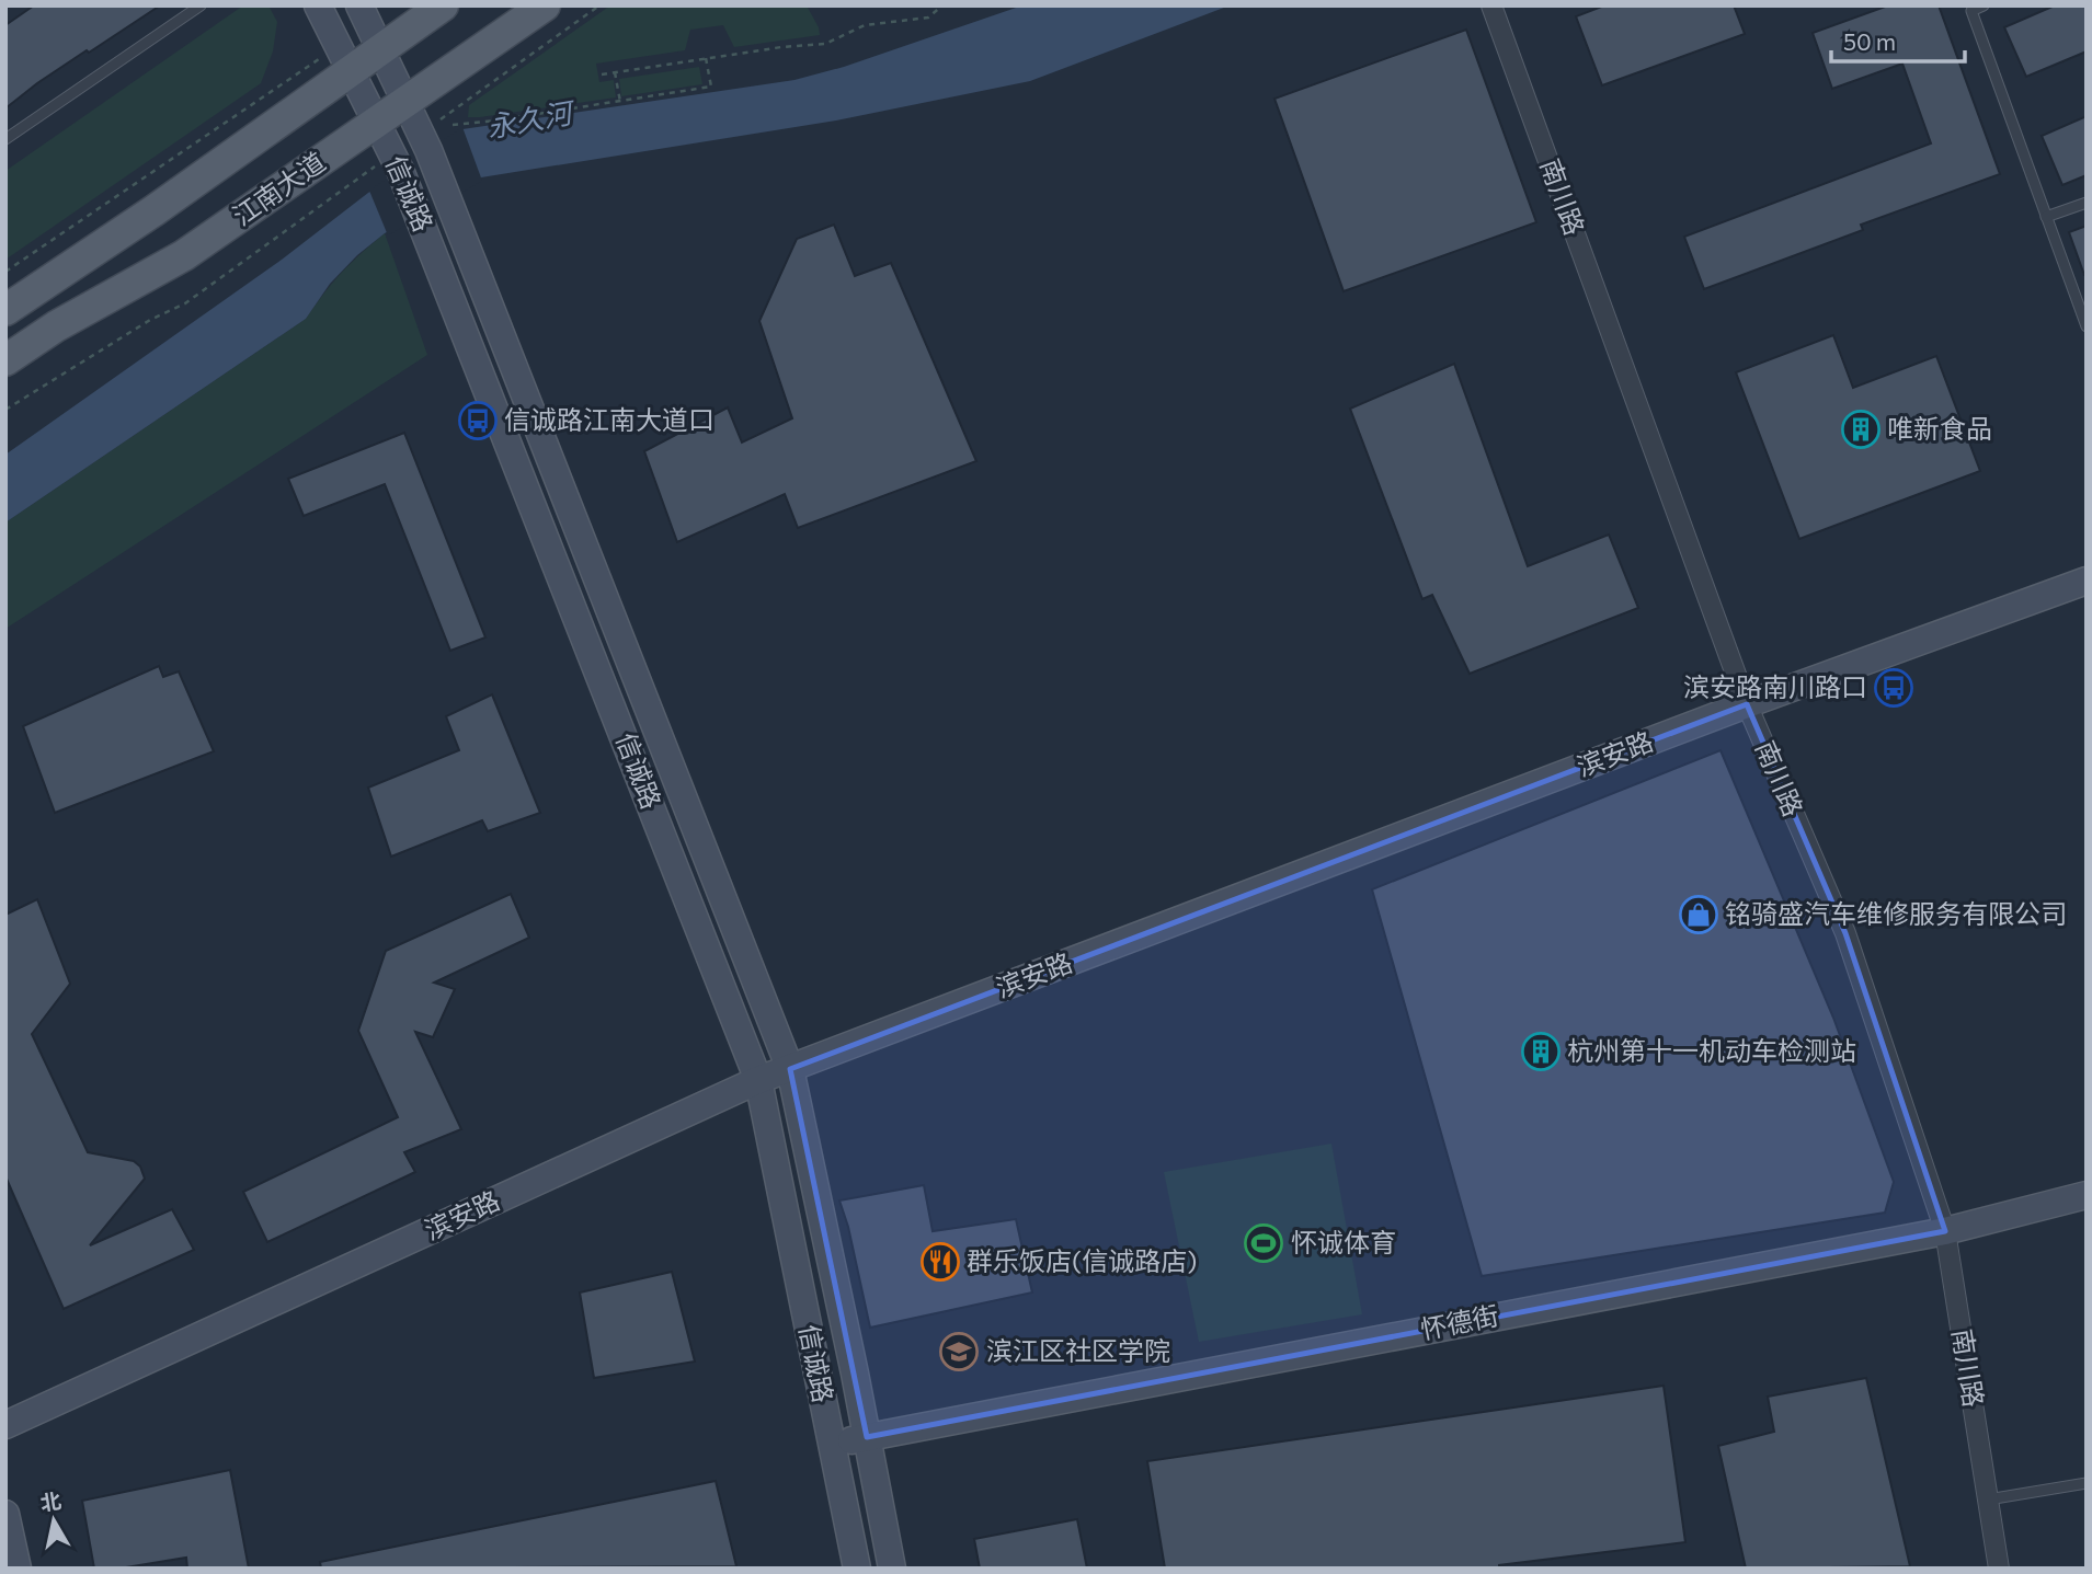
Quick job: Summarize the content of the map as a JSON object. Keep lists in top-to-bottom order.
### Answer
{
  "streets": {
    "main road": ["江南大道"],
    "street": [
      "信诚路",
      "南川路",
      "滨安路",
      "怀德街"
    ]
  },
  "crossings": [
    ["江南大道", "信诚路"],
    ["信诚路", "滨安路"],
    ["信诚路", "怀德街"],
    ["南川路", "滨安路"],
    ["南川路", "怀德街"]
  ],
  "water": ["永久河"],
  "places": {
    "bus stop": ["信诚路江南大道口", "滨安路南川路口"],
    "building": ["唯新食品", "杭州第十一机动车检测站"],
    "shop": ["铭骑盛汽车维修服务有限公司"],
    "sports": ["怀诚体育"],
    "restaurant": ["群乐饭店(信诚路店)"],
    "school or university": ["滨江区社区学院"]
  },
  "scale_bar": "50 m",
  "north": "top"
}
